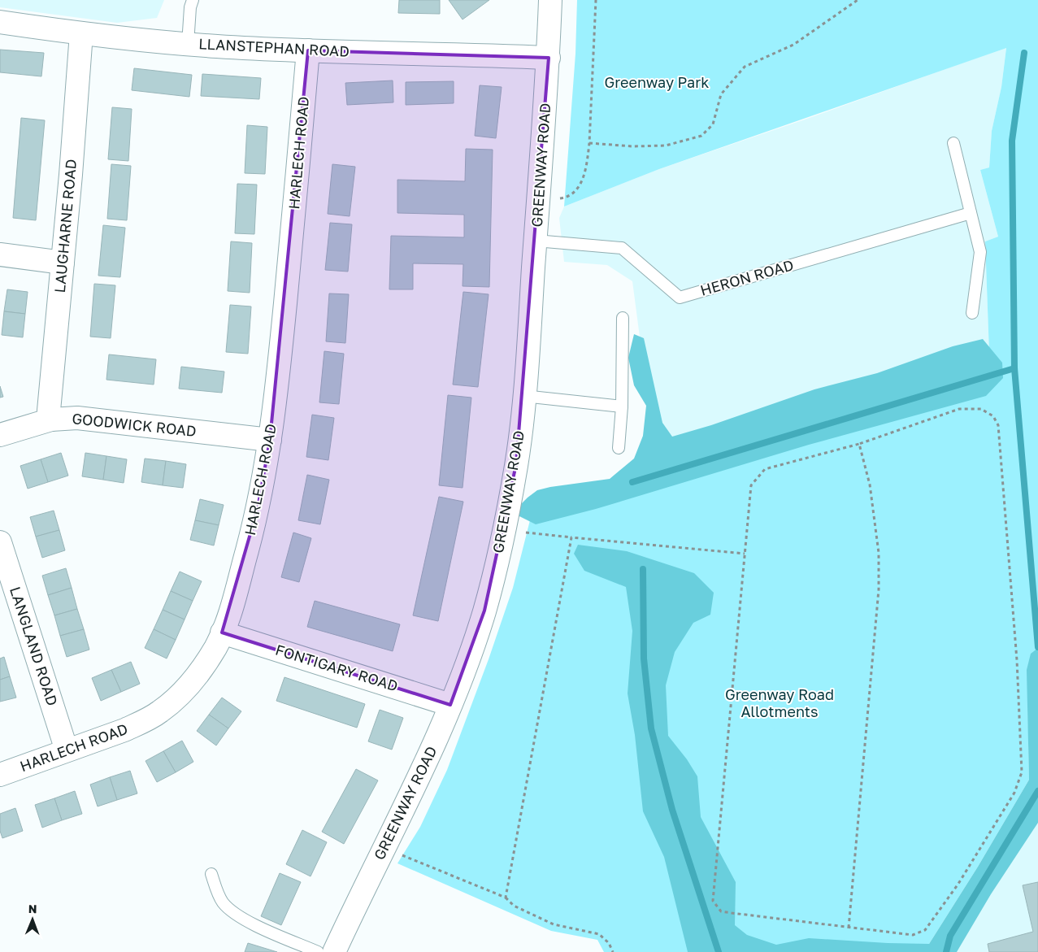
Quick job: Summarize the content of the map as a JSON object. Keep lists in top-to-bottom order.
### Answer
{
  "streets": {
    "street": [
      "LLANSTEPHAN ROAD",
      "HARLECH ROAD",
      "GREENWAY ROAD",
      "LAUGHARNE ROAD",
      "GOODWICK ROAD",
      "LANGLAND ROAD",
      "FONTIGARY ROAD"
    ],
    "lane": ["HERON ROAD"]
  },
  "crossings": [
    ["LLANSTEPHAN ROAD", "HARLECH ROAD"],
    ["LLANSTEPHAN ROAD", "GREENWAY ROAD"],
    ["LLANSTEPHAN ROAD", "LAUGHARNE ROAD"],
    ["HARLECH ROAD", "GOODWICK ROAD"],
    ["HARLECH ROAD", "LANGLAND ROAD"],
    ["HARLECH ROAD", "FONTIGARY ROAD"],
    ["GREENWAY ROAD", "HERON ROAD"],
    ["GREENWAY ROAD", "FONTIGARY ROAD"],
    ["LAUGHARNE ROAD", "GOODWICK ROAD"]
  ],
  "parks": ["Greenway Park", "Greenway Road Allotments"],
  "north": "top"
}
